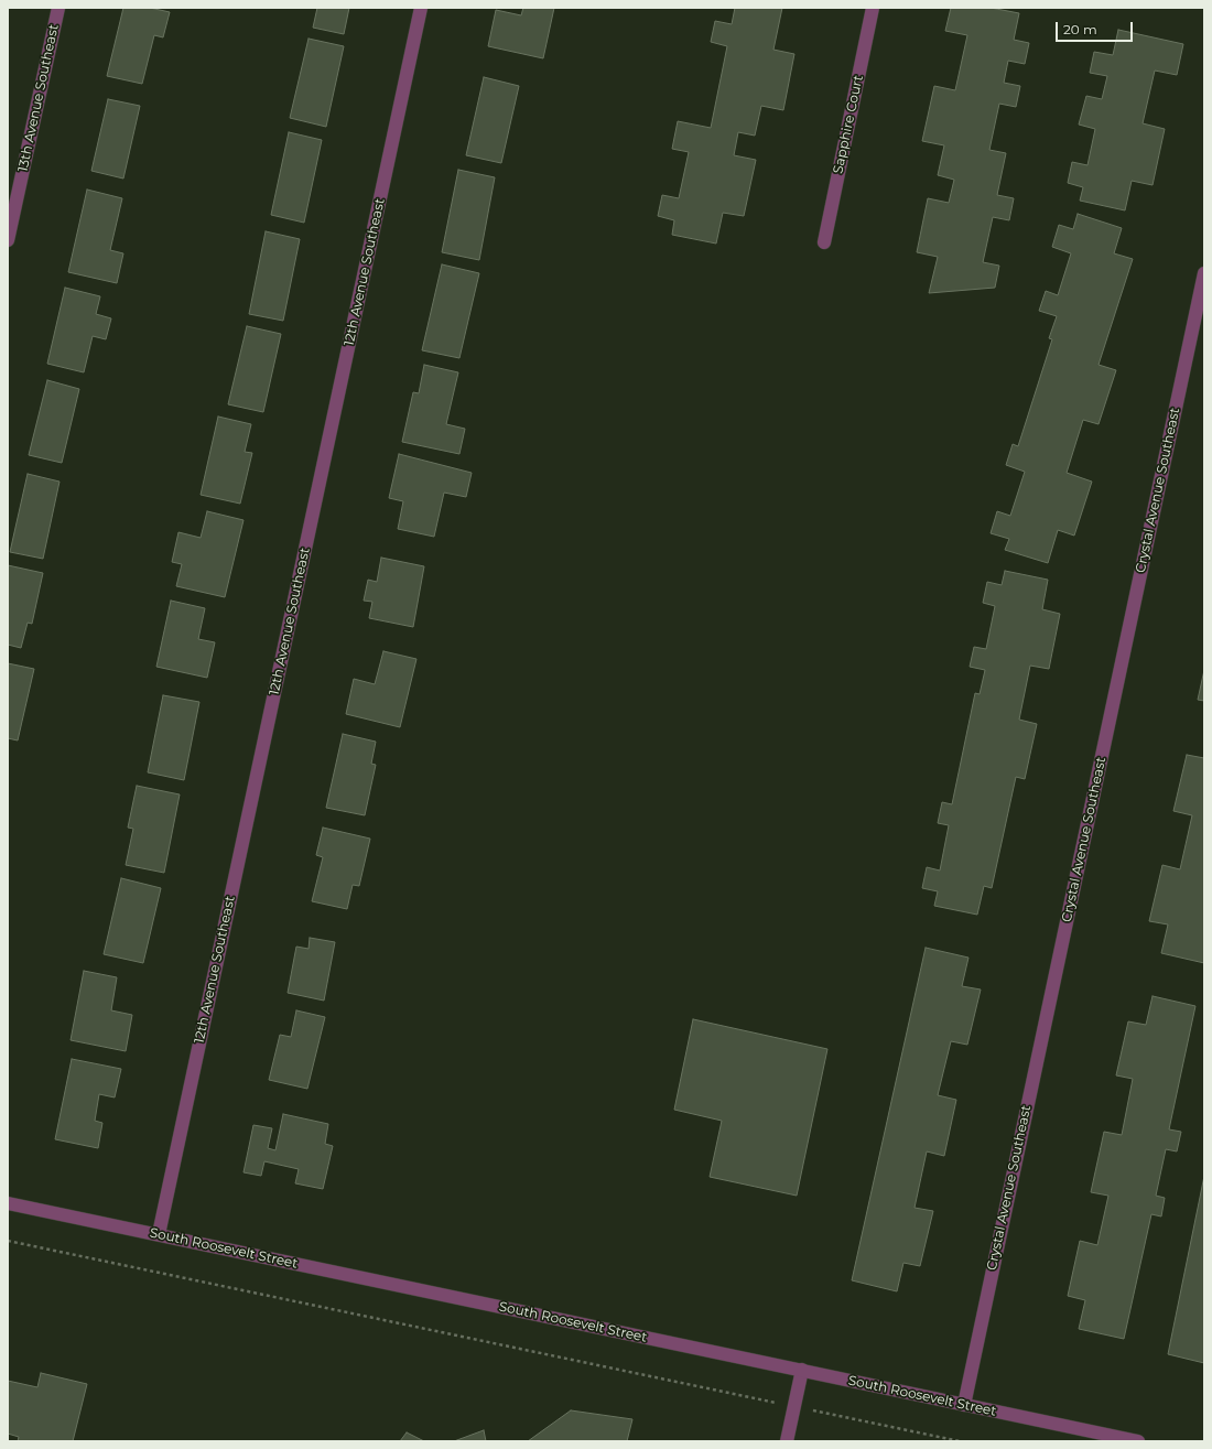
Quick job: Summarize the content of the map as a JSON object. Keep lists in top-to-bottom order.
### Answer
{
  "streets": {
    "street": [
      "13th Avenue Southeast",
      "Sapphire Court",
      "12th Avenue Southeast",
      "Crystal Avenue Southeast",
      "South Roosevelt Street"
    ]
  },
  "crossings": [
    ["12th Avenue Southeast", "South Roosevelt Street"],
    ["Crystal Avenue Southeast", "South Roosevelt Street"]
  ],
  "scale_bar": "20 m"
}
